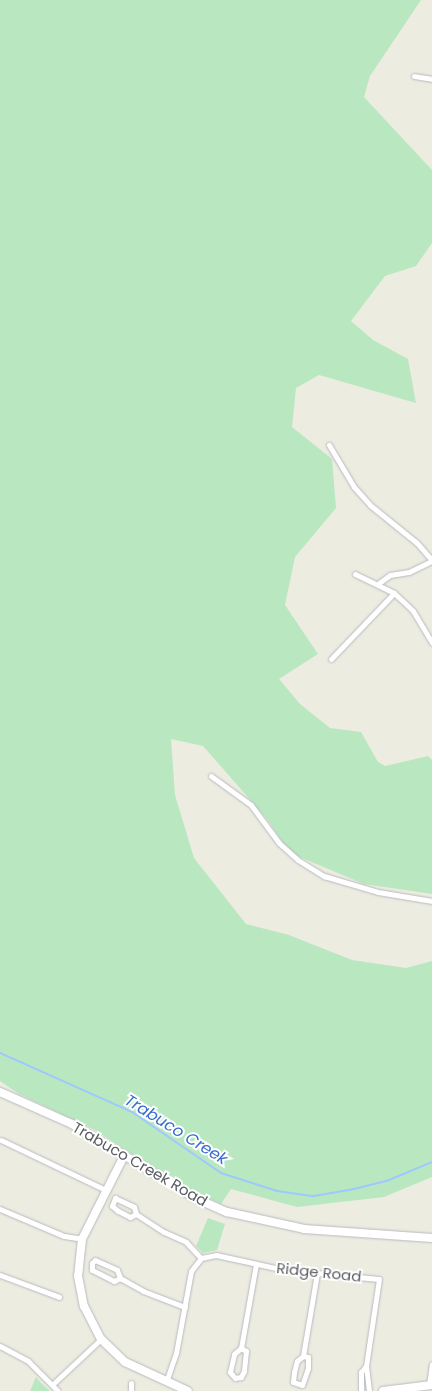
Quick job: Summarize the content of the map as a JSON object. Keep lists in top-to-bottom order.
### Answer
{
  "streets": {
    "street": ["Trabuco Creek Road", "Ridge Road"]
  },
  "water": ["Trabuco Creek"]
}
